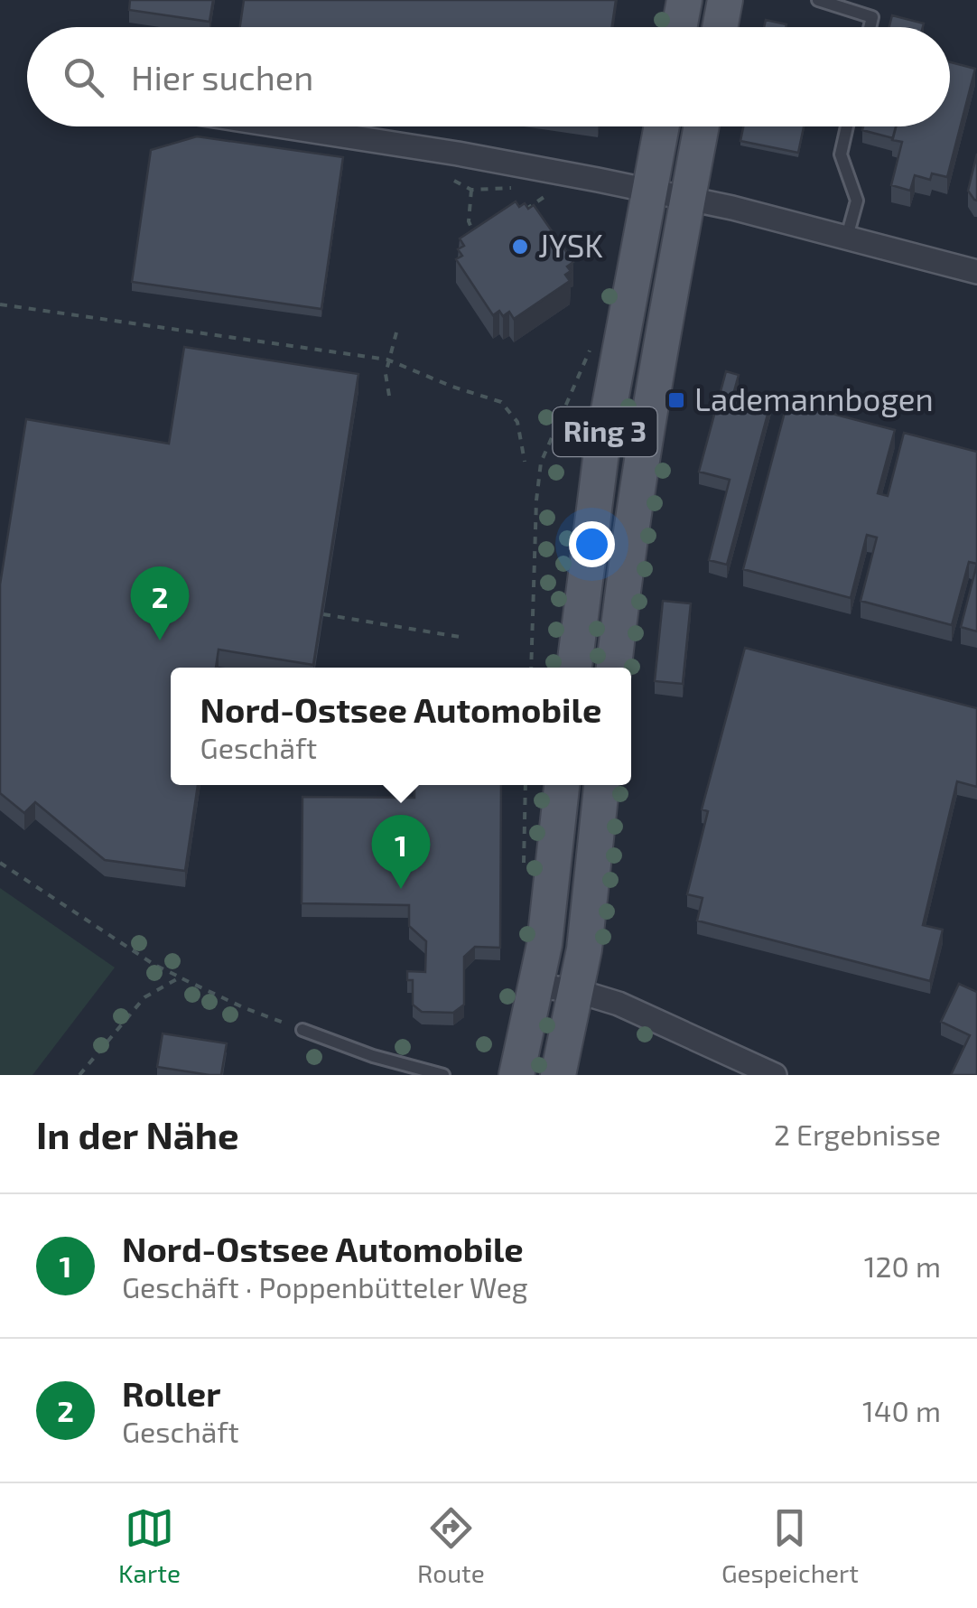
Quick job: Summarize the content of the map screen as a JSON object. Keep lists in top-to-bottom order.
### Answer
{
  "streets": {
    "main road": ["Ring 3"]
  },
  "places": {
    "other": ["JYSK"],
    "transit": ["Lademannbogen"]
  },
  "page": {
    "search": "Hier suchen",
    "pins": ["2", "1"],
    "popup": ["Nord-Ostsee Automobile", "Geschäft"],
    "heading": ["In der Nähe", "2 Ergebnisse"],
    "list": [
      {
        "mark": "1",
        "name": "Nord-Ostsee Automobile",
        "note": "Geschäft · Poppenbütteler Weg",
        "value": "120 m"
      },
      {
        "mark": "2",
        "name": "Roller",
        "note": "Geschäft",
        "value": "140 m"
      }
    ],
    "nav": ["Karte", "Route", "Gespeichert"]
  }
}
